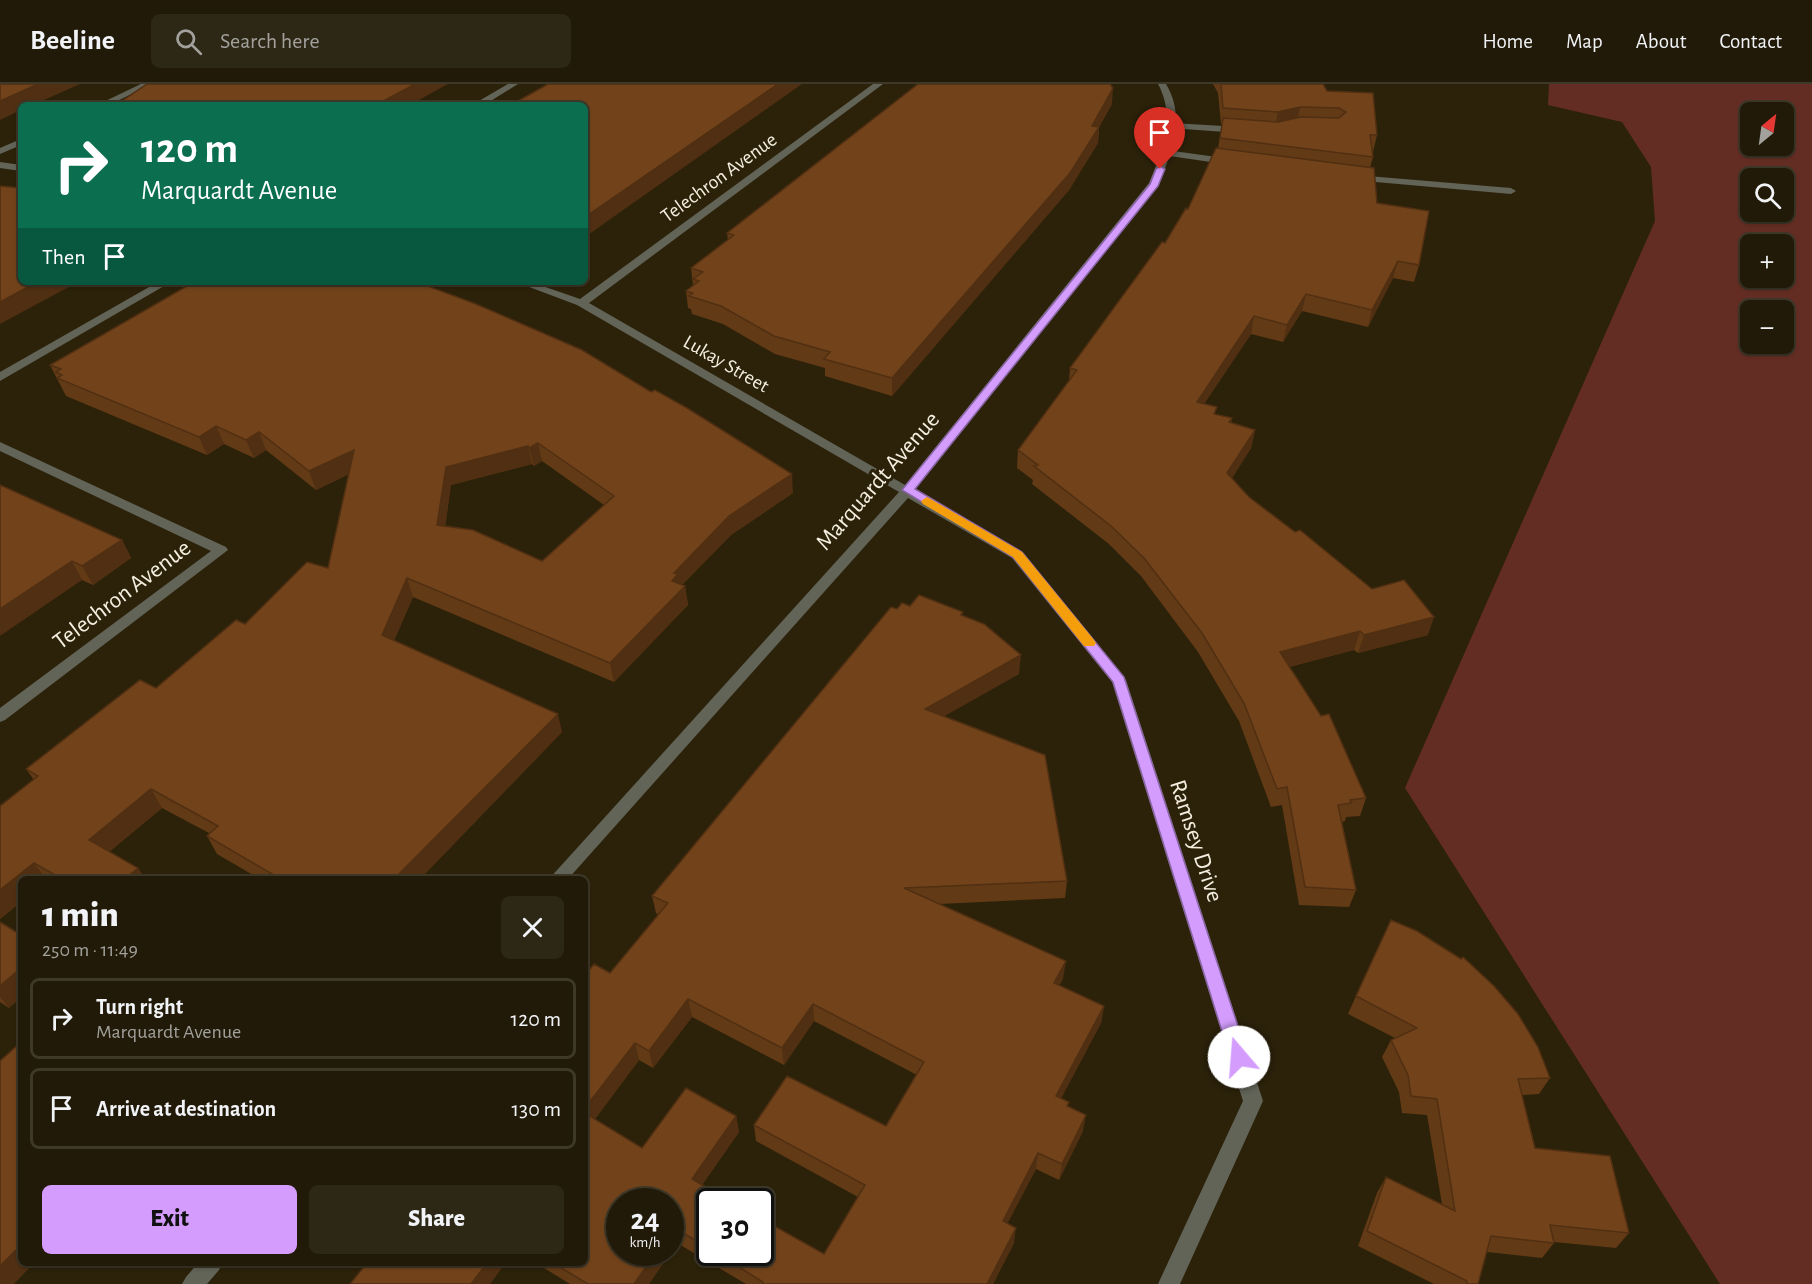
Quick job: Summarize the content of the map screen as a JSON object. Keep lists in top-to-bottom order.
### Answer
{
  "streets": {
    "street": [
      "Telechron Avenue",
      "Lukay Street",
      "Marquardt Avenue",
      "Ramsey Drive"
    ]
  },
  "crossings": [
    ["Telechron Avenue", "Lukay Street"],
    ["Lukay Street", "Marquardt Avenue"],
    ["Lukay Street", "Ramsey Drive"],
    ["Marquardt Avenue", "Ramsey Drive"]
  ],
  "north": "top right",
  "page": {
    "header": "Beeline",
    "search": "Search here",
    "nav": [
      "Home",
      "Map",
      "About",
      "Contact"
    ],
    "map_buttons": ["+", "−"],
    "turn": ["120 m", "Marquardt Avenue"],
    "then": "Then",
    "heading": ["1 min", "250 m · 11:49"],
    "list": [
      {
        "name": "Turn right",
        "note": "Marquardt Avenue",
        "value": "120 m"
      },
      {
        "name": "Arrive at destination",
        "value": "130 m"
      }
    ],
    "buttons": ["Exit", "Share"],
    "speed": "24 km/h",
    "limit": "30"
  }
}
